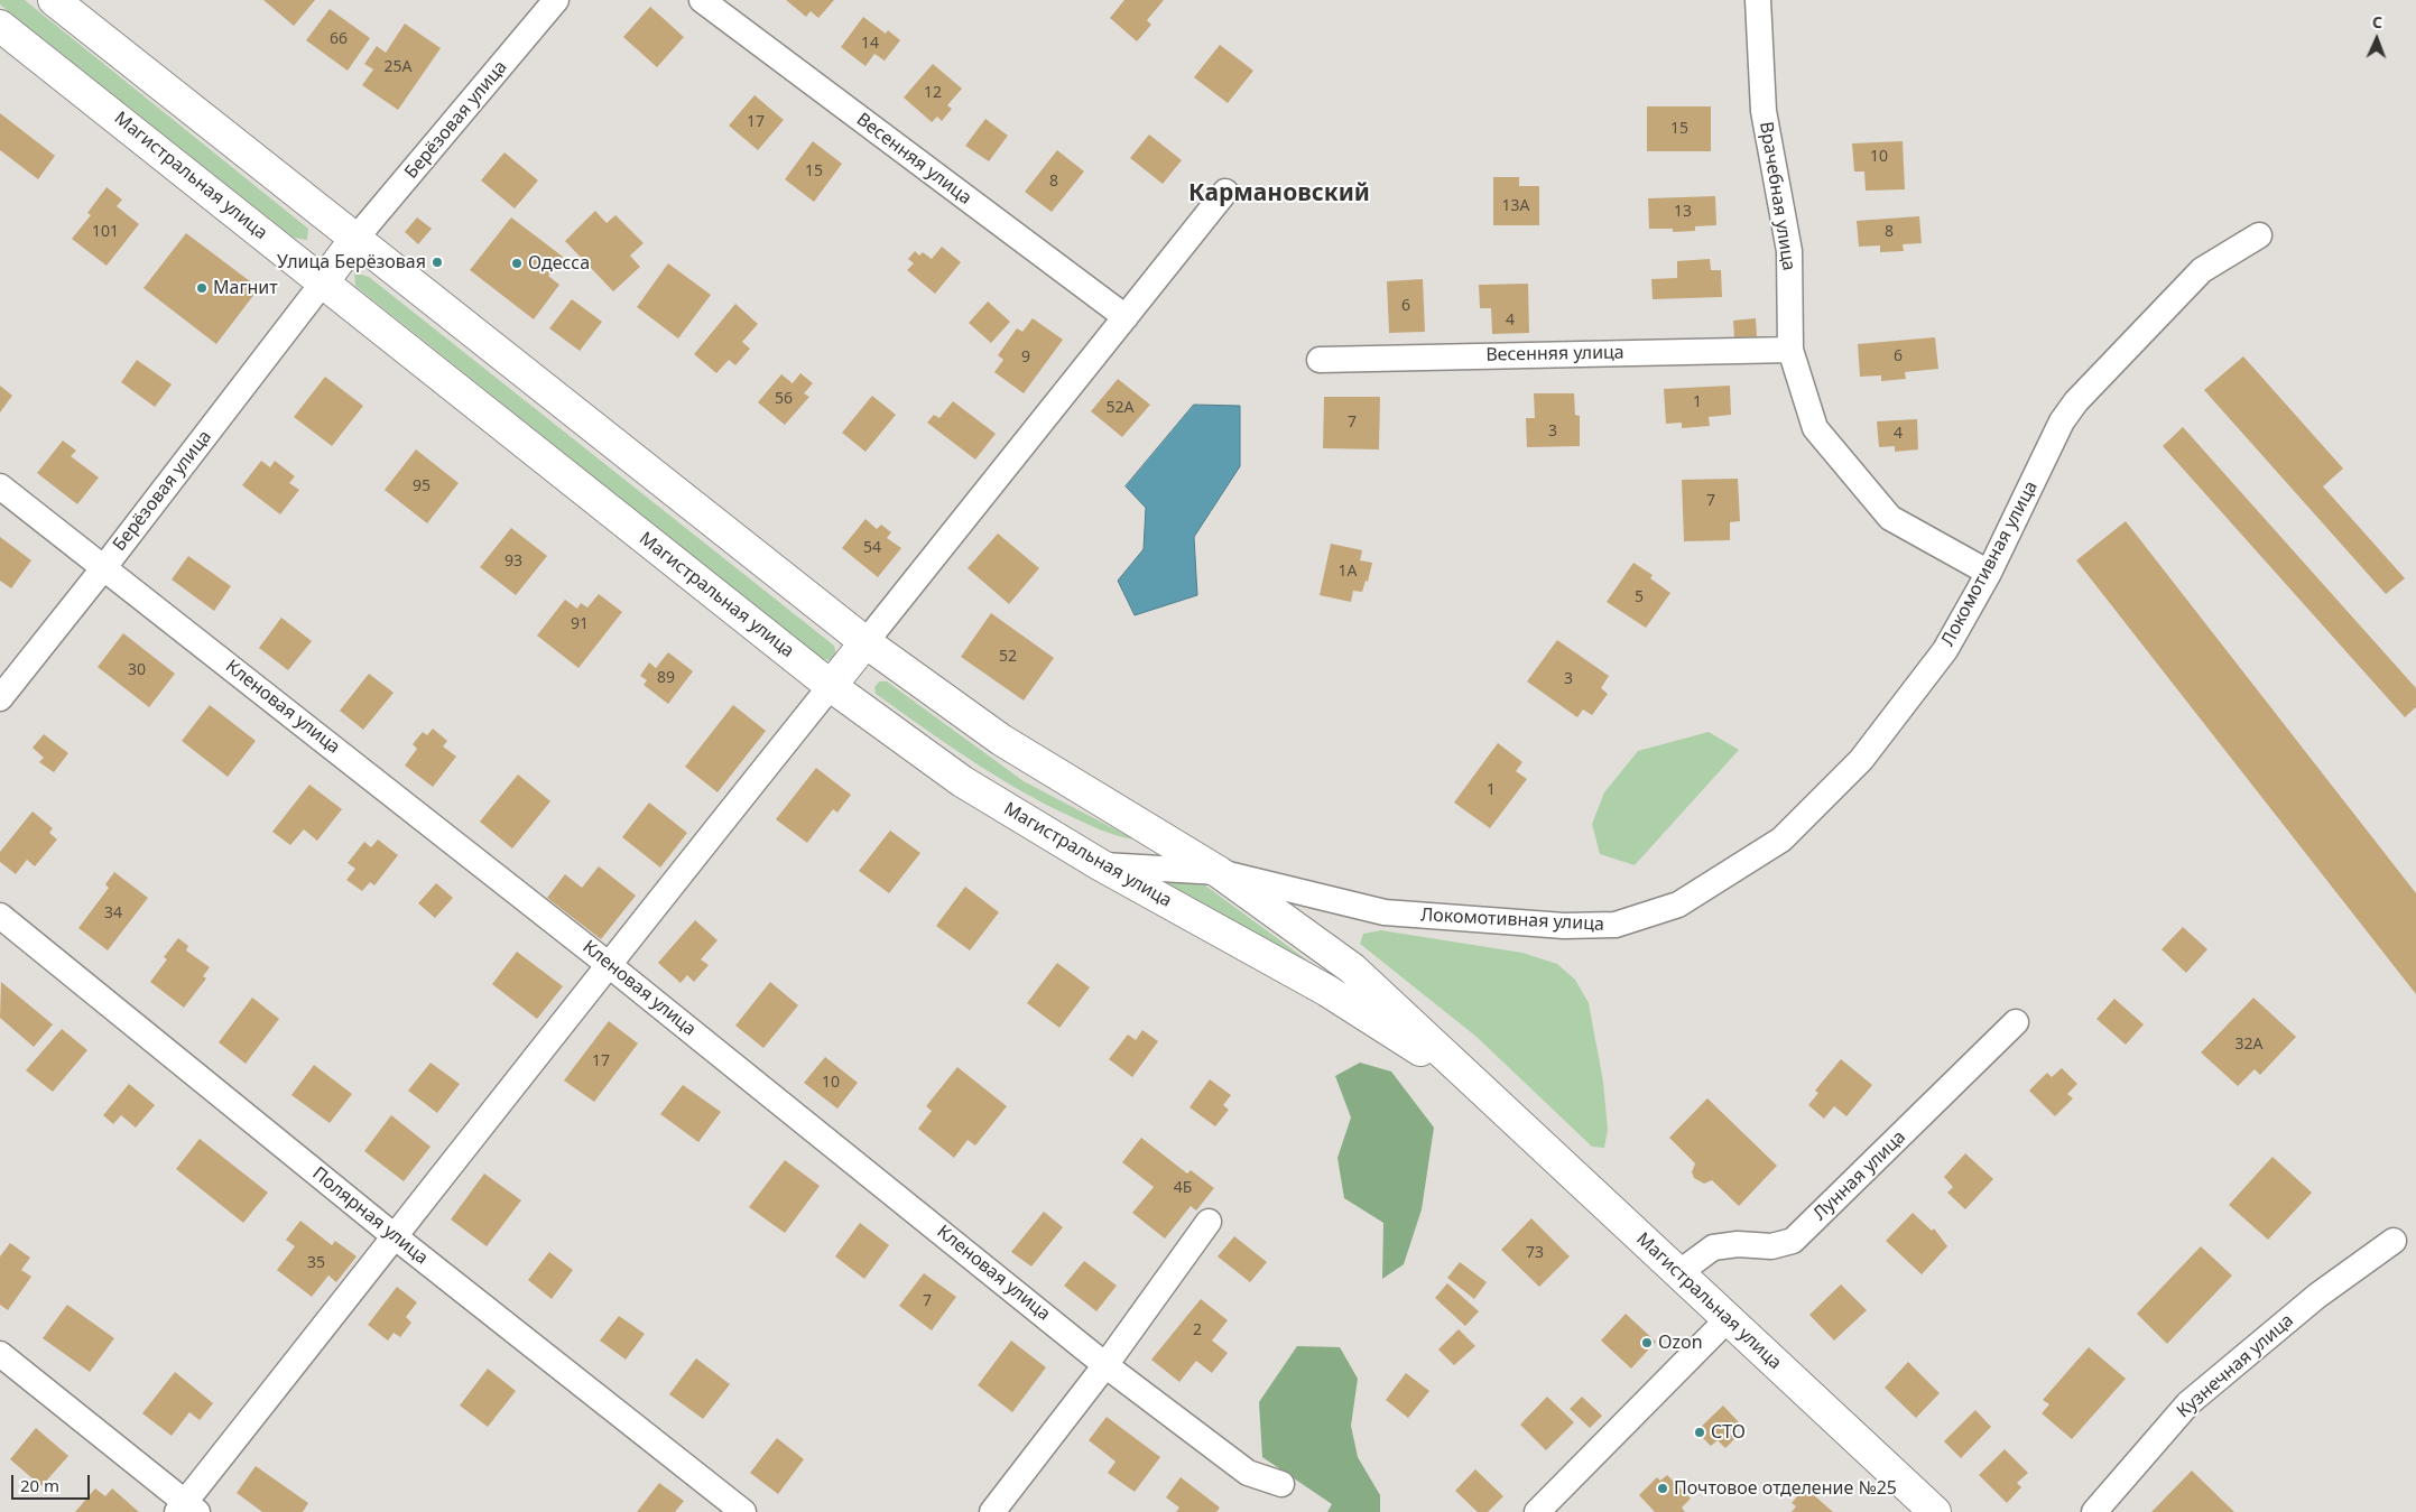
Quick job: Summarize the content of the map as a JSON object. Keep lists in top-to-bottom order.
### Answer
{
  "streets": {
    "main road": ["Магистральная улица"],
    "street": [
      "Берёзовая улица",
      "Весенняя улица",
      "Врачебная улица",
      "Локомотивная улица",
      "Кленовая улица",
      "Лунная улица",
      "Полярная улица",
      "Кузнечная улица"
    ]
  },
  "crossings": [
    ["Берёзовая улица", "Магистральная улица"],
    ["Берёзовая улица", "Кленовая улица"],
    ["Весенняя улица", "Врачебная улица"],
    ["Магистральная улица", "Локомотивная улица"],
    ["Магистральная улица", "Лунная улица"],
    ["Врачебная улица", "Локомотивная улица"]
  ],
  "districts": ["Кармановский"],
  "places": [
    "Улица Берёзовая",
    "Одесса",
    "Магнит",
    "Ozon",
    "СТО",
    "Почтовое отделение №25"
  ],
  "house_numbers": [
    "66",
    "14",
    "25А",
    "12",
    "17",
    "15",
    "10",
    "15",
    "8",
    "13А",
    "13",
    "101",
    "8",
    "6",
    "4",
    "6",
    "9",
    "56",
    "1",
    "52А",
    "7",
    "3",
    "4",
    "95",
    "7",
    "54",
    "93",
    "1А",
    "5",
    "91",
    "52",
    "30",
    "89",
    "3",
    "1",
    "34",
    "32А",
    "17",
    "10",
    "4Б",
    "73",
    "35",
    "7",
    "2"
  ],
  "scale_bar": "20 m",
  "north": "top"
}
